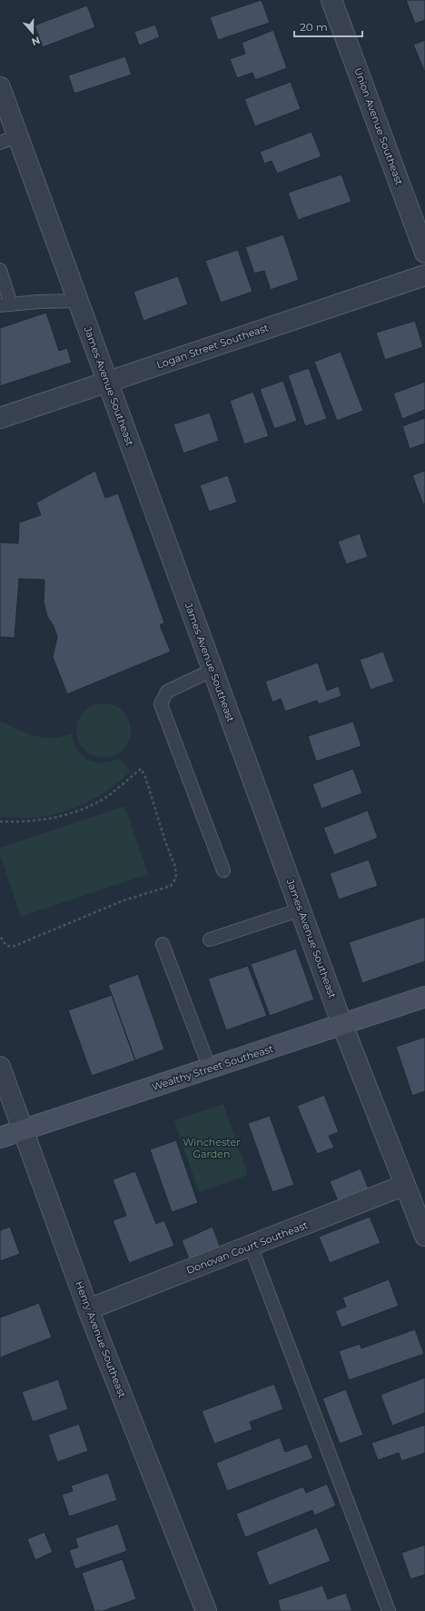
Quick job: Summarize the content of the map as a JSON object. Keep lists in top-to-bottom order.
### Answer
{
  "streets": {
    "main road": ["Wealthy Street Southeast"],
    "street": [
      "Union Avenue Southeast",
      "Logan Street Southeast",
      "James Avenue Southeast",
      "Donovan Court Southeast",
      "Henry Avenue Southeast"
    ]
  },
  "crossings": [
    ["Logan Street Southeast", "James Avenue Southeast"],
    ["James Avenue Southeast", "Wealthy Street Southeast"],
    ["James Avenue Southeast", "Donovan Court Southeast"],
    ["Wealthy Street Southeast", "Henry Avenue Southeast"],
    ["Donovan Court Southeast", "Henry Avenue Southeast"]
  ],
  "parks": ["Winchester Garden"],
  "scale_bar": "20 m",
  "north": "bottom"
}
